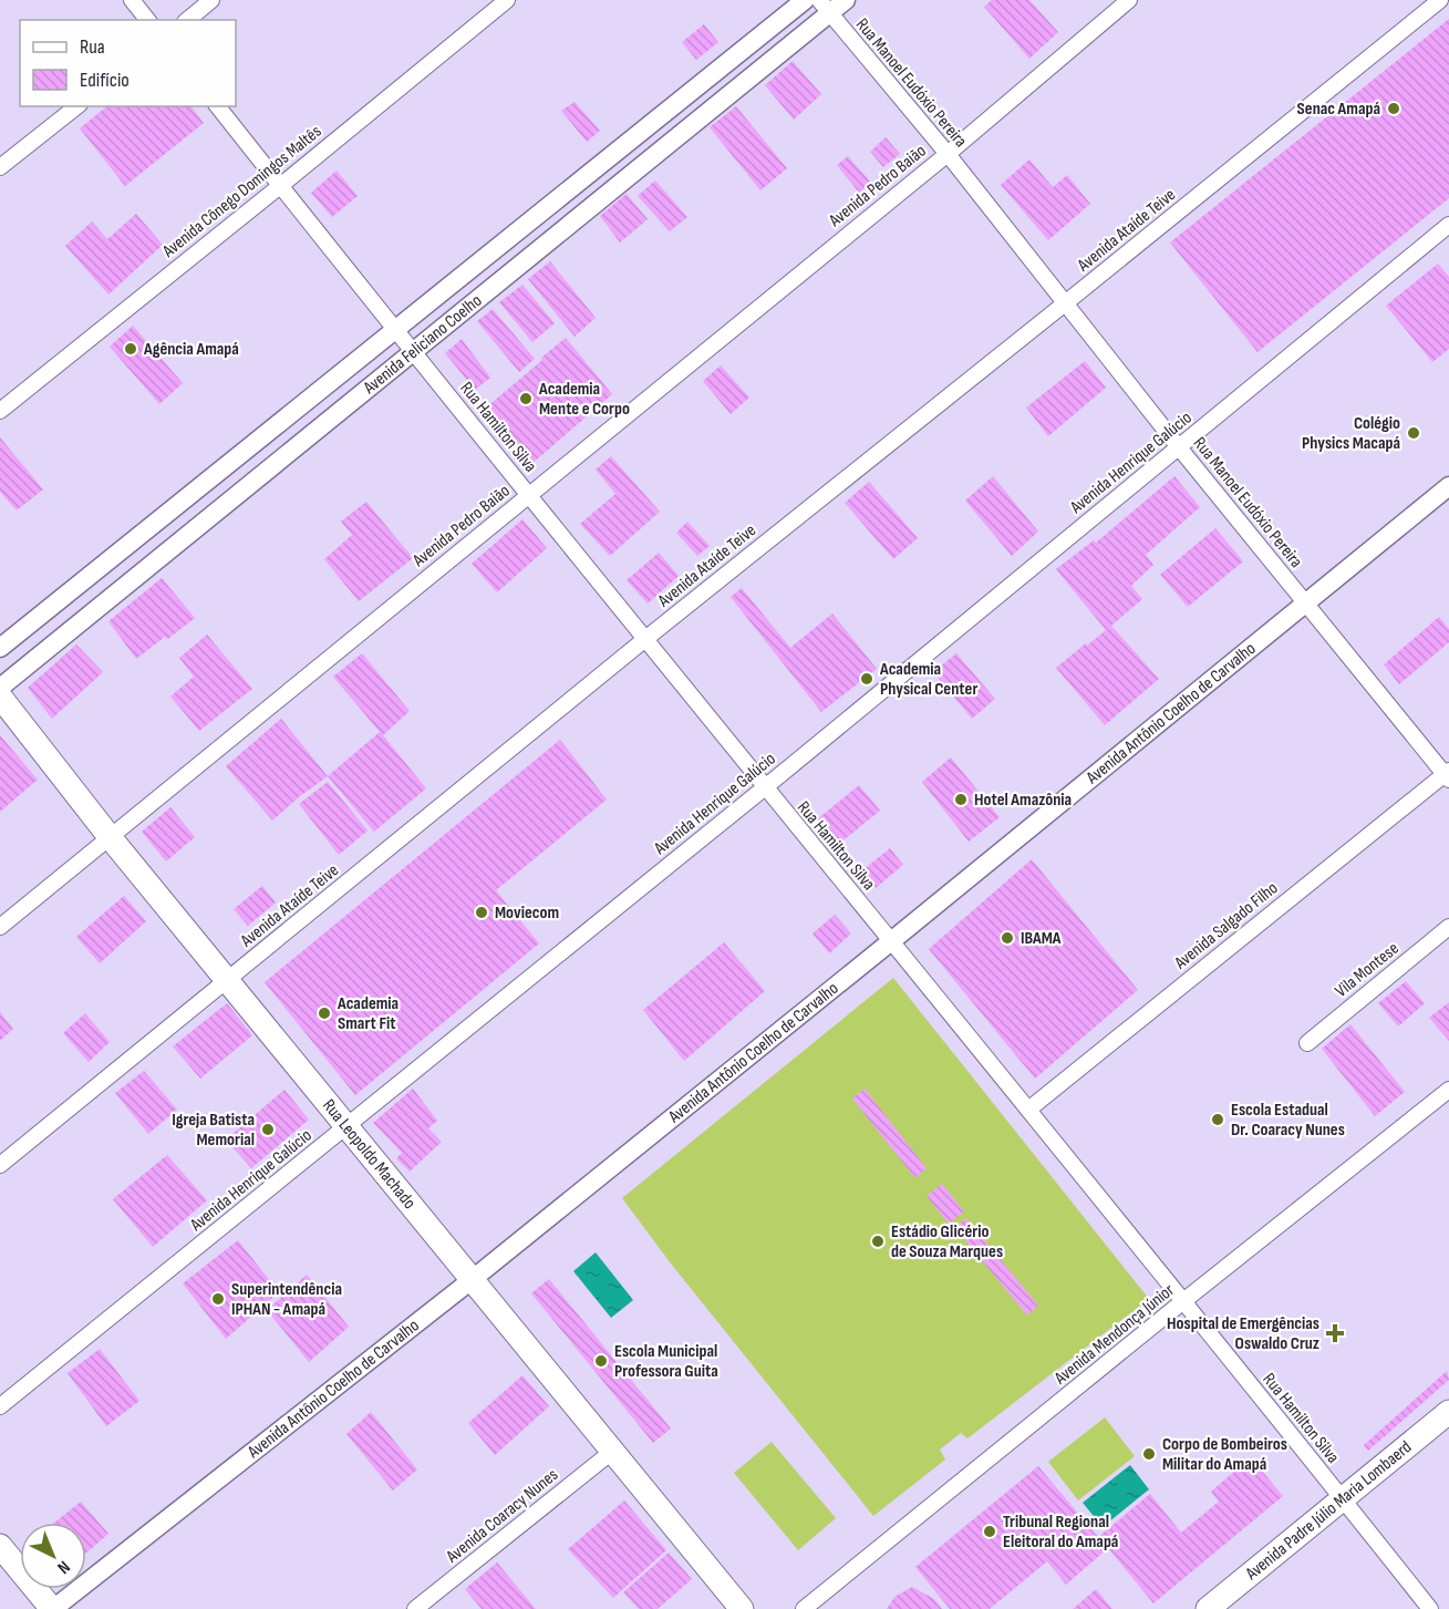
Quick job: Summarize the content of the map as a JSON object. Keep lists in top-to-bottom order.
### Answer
{
  "streets": {
    "main road": ["Rua Leopoldo Machado", "Avenida Padre Júlio Maria Lombaerd"],
    "street": [
      "Rua Manoel Eudóxio Pereira",
      "Avenida Pedro Baião",
      "Avenida Cônego Domingos Maltês",
      "Avenida Ataíde Teive",
      "Avenida Feliciano Coelho",
      "Rua Hamilton Silva",
      "Avenida Henrique Galúcio",
      "Avenida Antônio Coelho de Carvalho",
      "Avenida Salgado Filho",
      "Vila Montese",
      "Avenida Mendonça Júnior",
      "Avenida Coaracy Nunes"
    ]
  },
  "crossings": [
    ["Rua Manoel Eudóxio Pereira", "Avenida Pedro Baião"],
    ["Rua Manoel Eudóxio Pereira", "Avenida Ataíde Teive"],
    ["Rua Manoel Eudóxio Pereira", "Avenida Feliciano Coelho"],
    ["Rua Manoel Eudóxio Pereira", "Avenida Henrique Galúcio"],
    ["Rua Manoel Eudóxio Pereira", "Avenida Antônio Coelho de Carvalho"],
    ["Rua Manoel Eudóxio Pereira", "Avenida Salgado Filho"],
    ["Avenida Pedro Baião", "Rua Hamilton Silva"],
    ["Avenida Pedro Baião", "Rua Leopoldo Machado"],
    ["Avenida Cônego Domingos Maltês", "Rua Hamilton Silva"],
    ["Avenida Ataíde Teive", "Rua Hamilton Silva"],
    ["Avenida Ataíde Teive", "Rua Leopoldo Machado"],
    ["Avenida Feliciano Coelho", "Rua Hamilton Silva"],
    ["Rua Hamilton Silva", "Avenida Henrique Galúcio"],
    ["Rua Hamilton Silva", "Avenida Antônio Coelho de Carvalho"],
    ["Rua Hamilton Silva", "Avenida Salgado Filho"],
    ["Rua Hamilton Silva", "Avenida Mendonça Júnior"],
    ["Rua Hamilton Silva", "Avenida Padre Júlio Maria Lombaerd"],
    ["Avenida Henrique Galúcio", "Rua Leopoldo Machado"],
    ["Avenida Antônio Coelho de Carvalho", "Rua Leopoldo Machado"],
    ["Rua Leopoldo Machado", "Avenida Coaracy Nunes"]
  ],
  "places": {
    "other": [
      "Senac Amapá",
      "Agência Amapá",
      "Academia Mente e Corpo",
      "Colégio Physics Macapá",
      "Academia Physical Center",
      "Hotel Amazônia",
      "Moviecom",
      "IBAMA",
      "Academia Smart Fit",
      "Escola Estadual Dr. Coaracy Nunes",
      "Igreja Batista Memorial",
      "Estádio Glicério de Souza Marques",
      "Superintendência IPHAN - Amapá",
      "Escola Municipal Professora Guita",
      "Corpo de Bombeiros Militar do Amapá",
      "Tribunal Regional Eleitoral do Amapá"
    ],
    "health": ["Hospital de Emergências Oswaldo Cruz"]
  },
  "legend": ["Rua", "Edifício"],
  "north": "bottom right"
}
